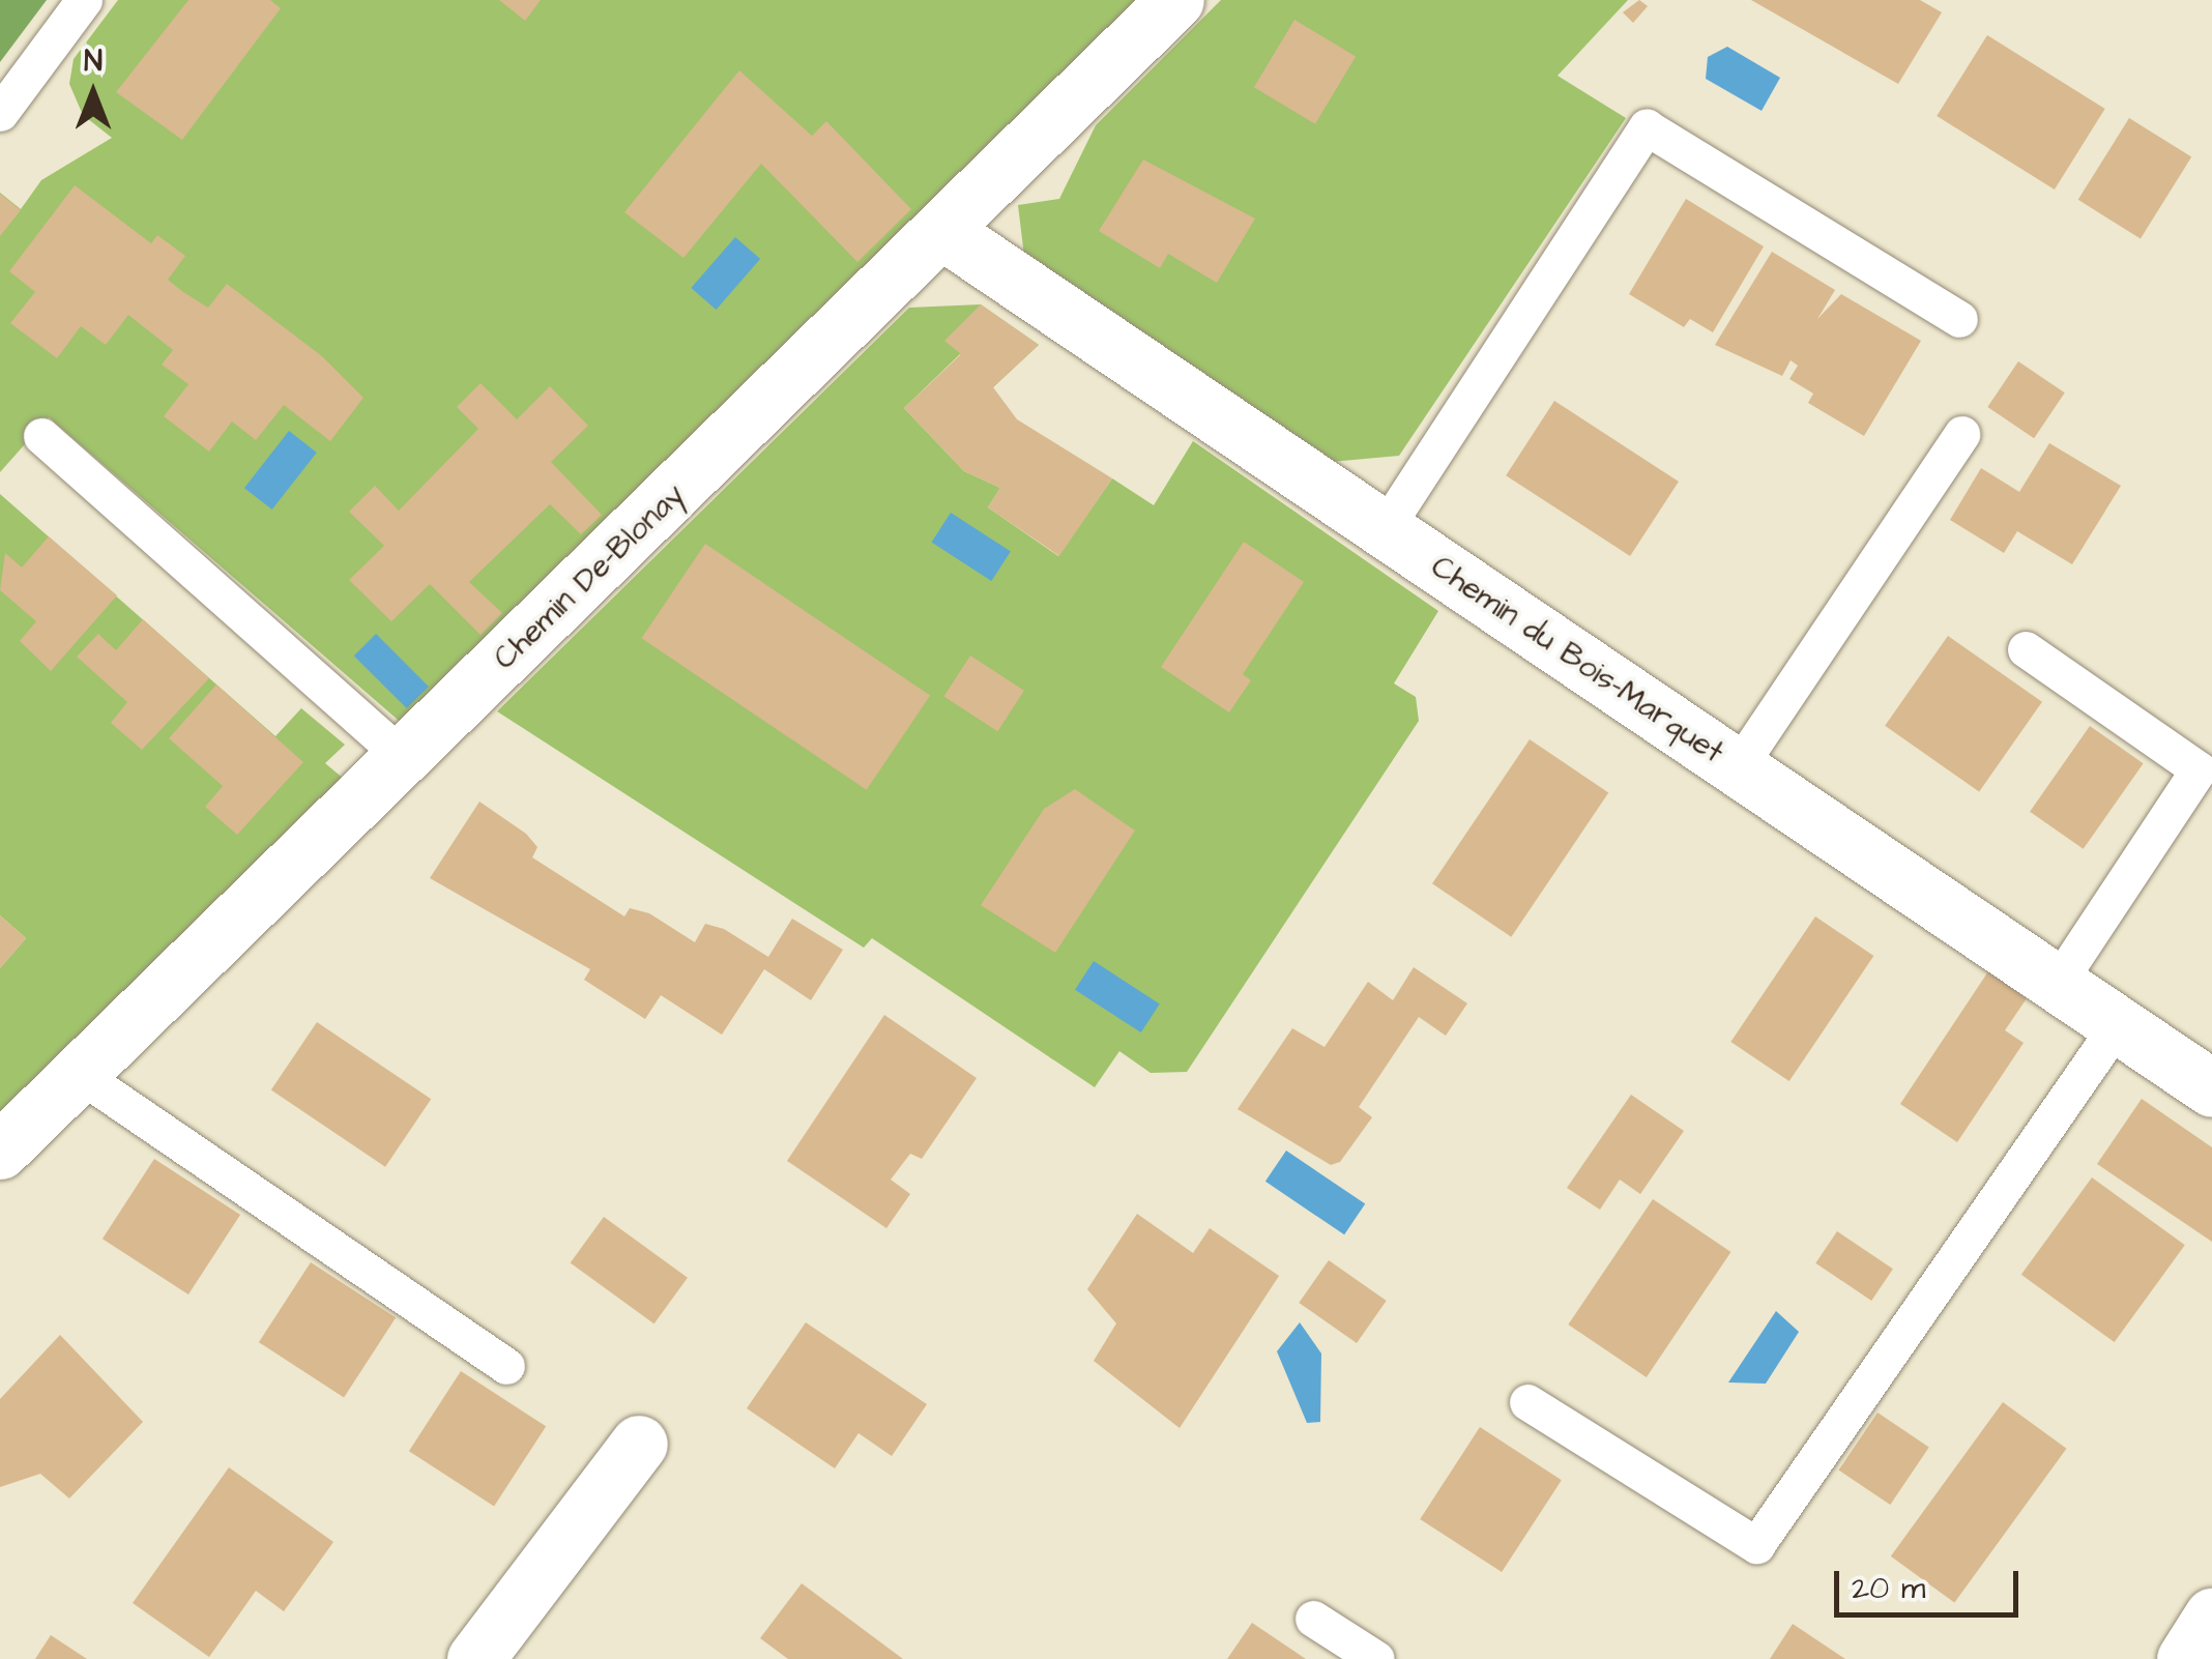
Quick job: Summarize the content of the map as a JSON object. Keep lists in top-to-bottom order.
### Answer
{
  "streets": {
    "street": ["Chemin De-Blonay", "Chemin du Bois-Marquet"]
  },
  "crossings": [
    ["Chemin De-Blonay", "Chemin du Bois-Marquet"]
  ],
  "scale_bar": "20 m",
  "north": "top"
}
